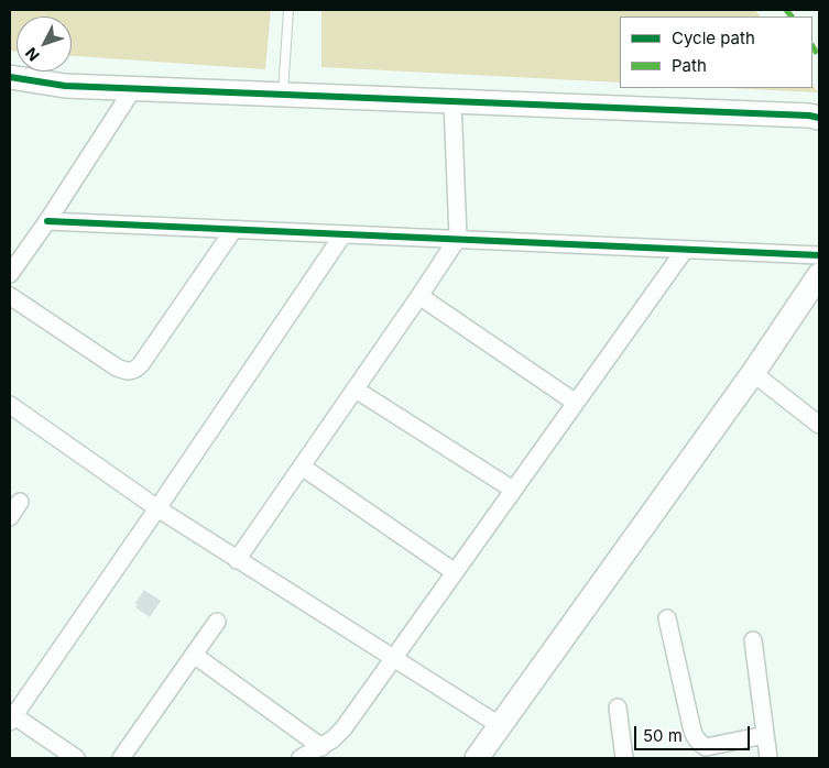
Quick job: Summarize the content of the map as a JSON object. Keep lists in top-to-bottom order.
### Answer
{
  "legend": ["Cycle path", "Path"],
  "scale_bar": "50 m",
  "north": "bottom left"
}
